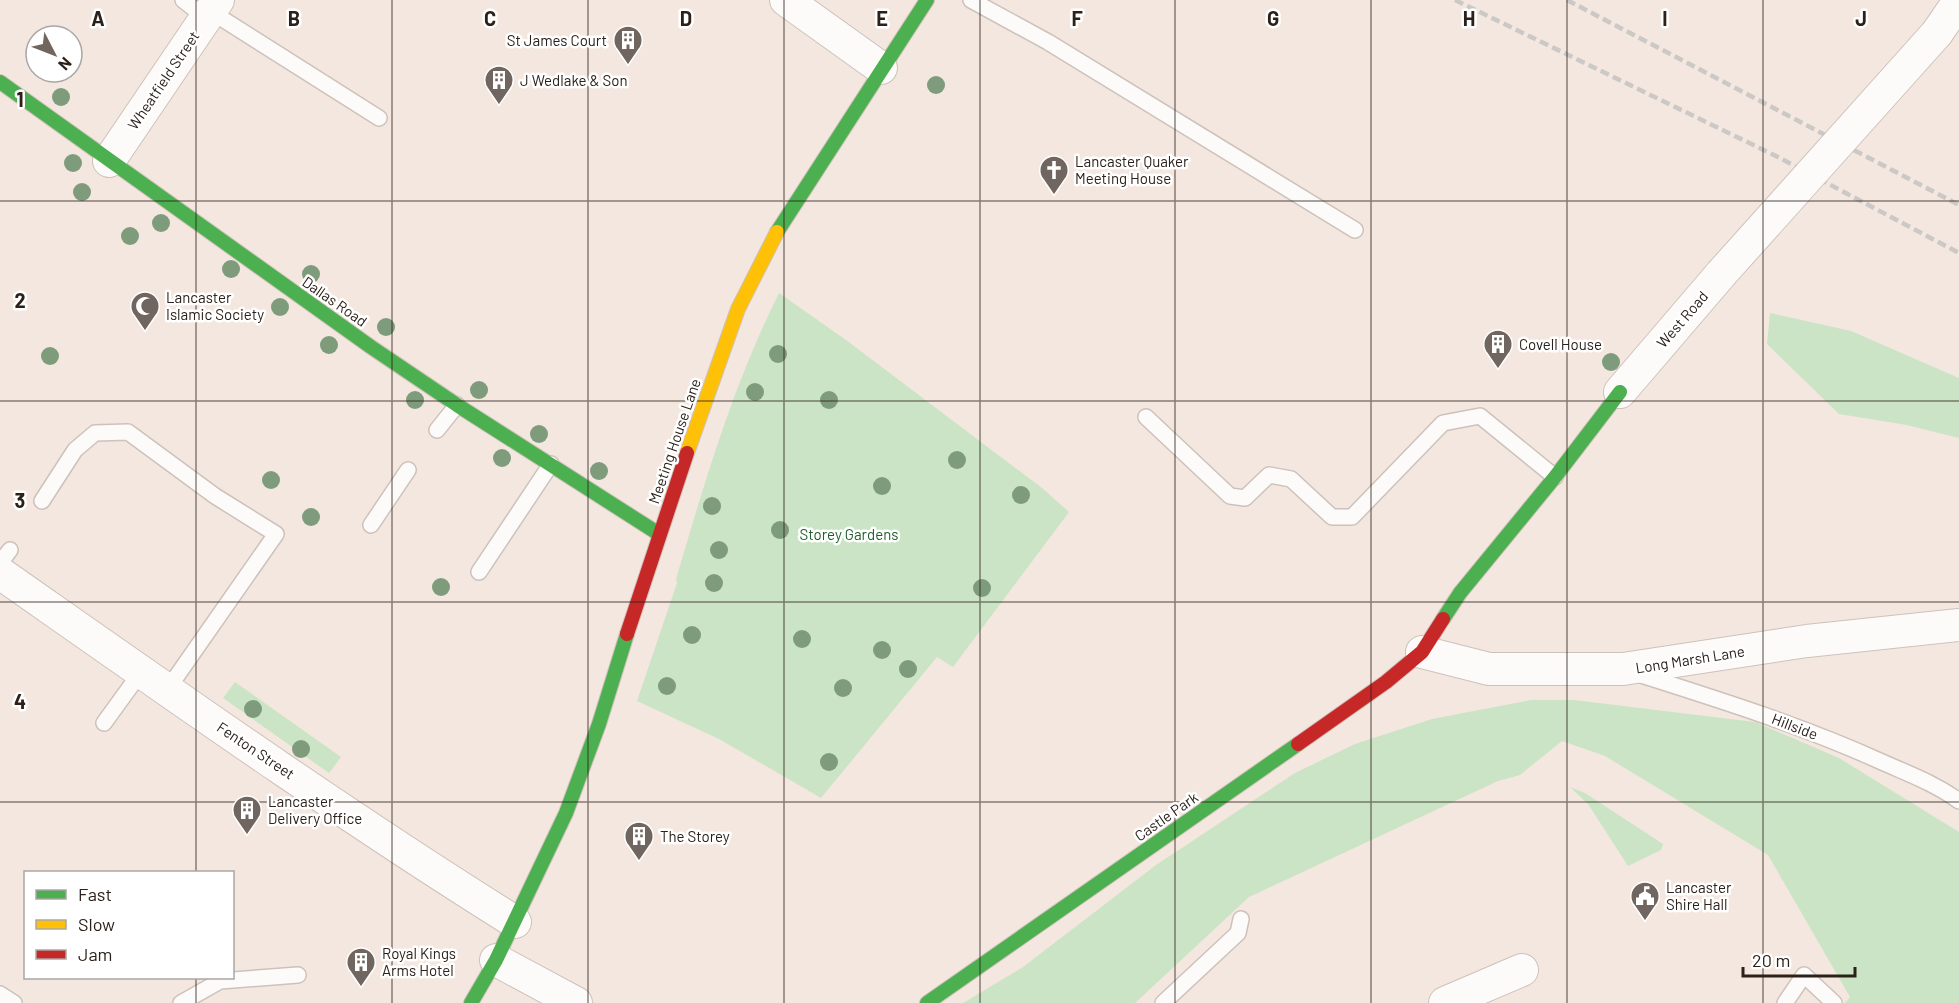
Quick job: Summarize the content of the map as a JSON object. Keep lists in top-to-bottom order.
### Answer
{
  "streets": {
    "street": [
      "Wheatfield Street",
      "Dallas Road",
      "West Road",
      "Meeting House Lane",
      "Long Marsh Lane",
      "Fenton Street",
      "Castle Park"
    ],
    "lane": ["Hillside"]
  },
  "crossings": [
    ["Wheatfield Street", "Dallas Road"],
    ["Dallas Road", "Meeting House Lane"],
    ["West Road", "Long Marsh Lane"],
    ["West Road", "Castle Park"],
    ["Meeting House Lane", "Fenton Street"],
    ["Long Marsh Lane", "Hillside"],
    ["Long Marsh Lane", "Castle Park"]
  ],
  "parks": ["Storey Gardens"],
  "places": {
    "building": [
      "St James Court",
      "J Wedlake & Son",
      "Covell House",
      "Lancaster Delivery Office",
      "The Storey",
      "Royal Kings Arms Hotel"
    ],
    "church": ["Lancaster Quaker Meeting House"],
    "mosque": ["Lancaster Islamic Society"],
    "public building": ["Lancaster Shire Hall"]
  },
  "legend": ["Fast", "Slow", "Jam"],
  "scale_bar": "20 m",
  "north": "bottom right",
  "grid": {
    "columns": [
      "A",
      "B",
      "C",
      "D",
      "E",
      "F",
      "G",
      "H",
      "I",
      "J"
    ],
    "rows": [
      "1",
      "2",
      "3",
      "4"
    ]
  }
}
